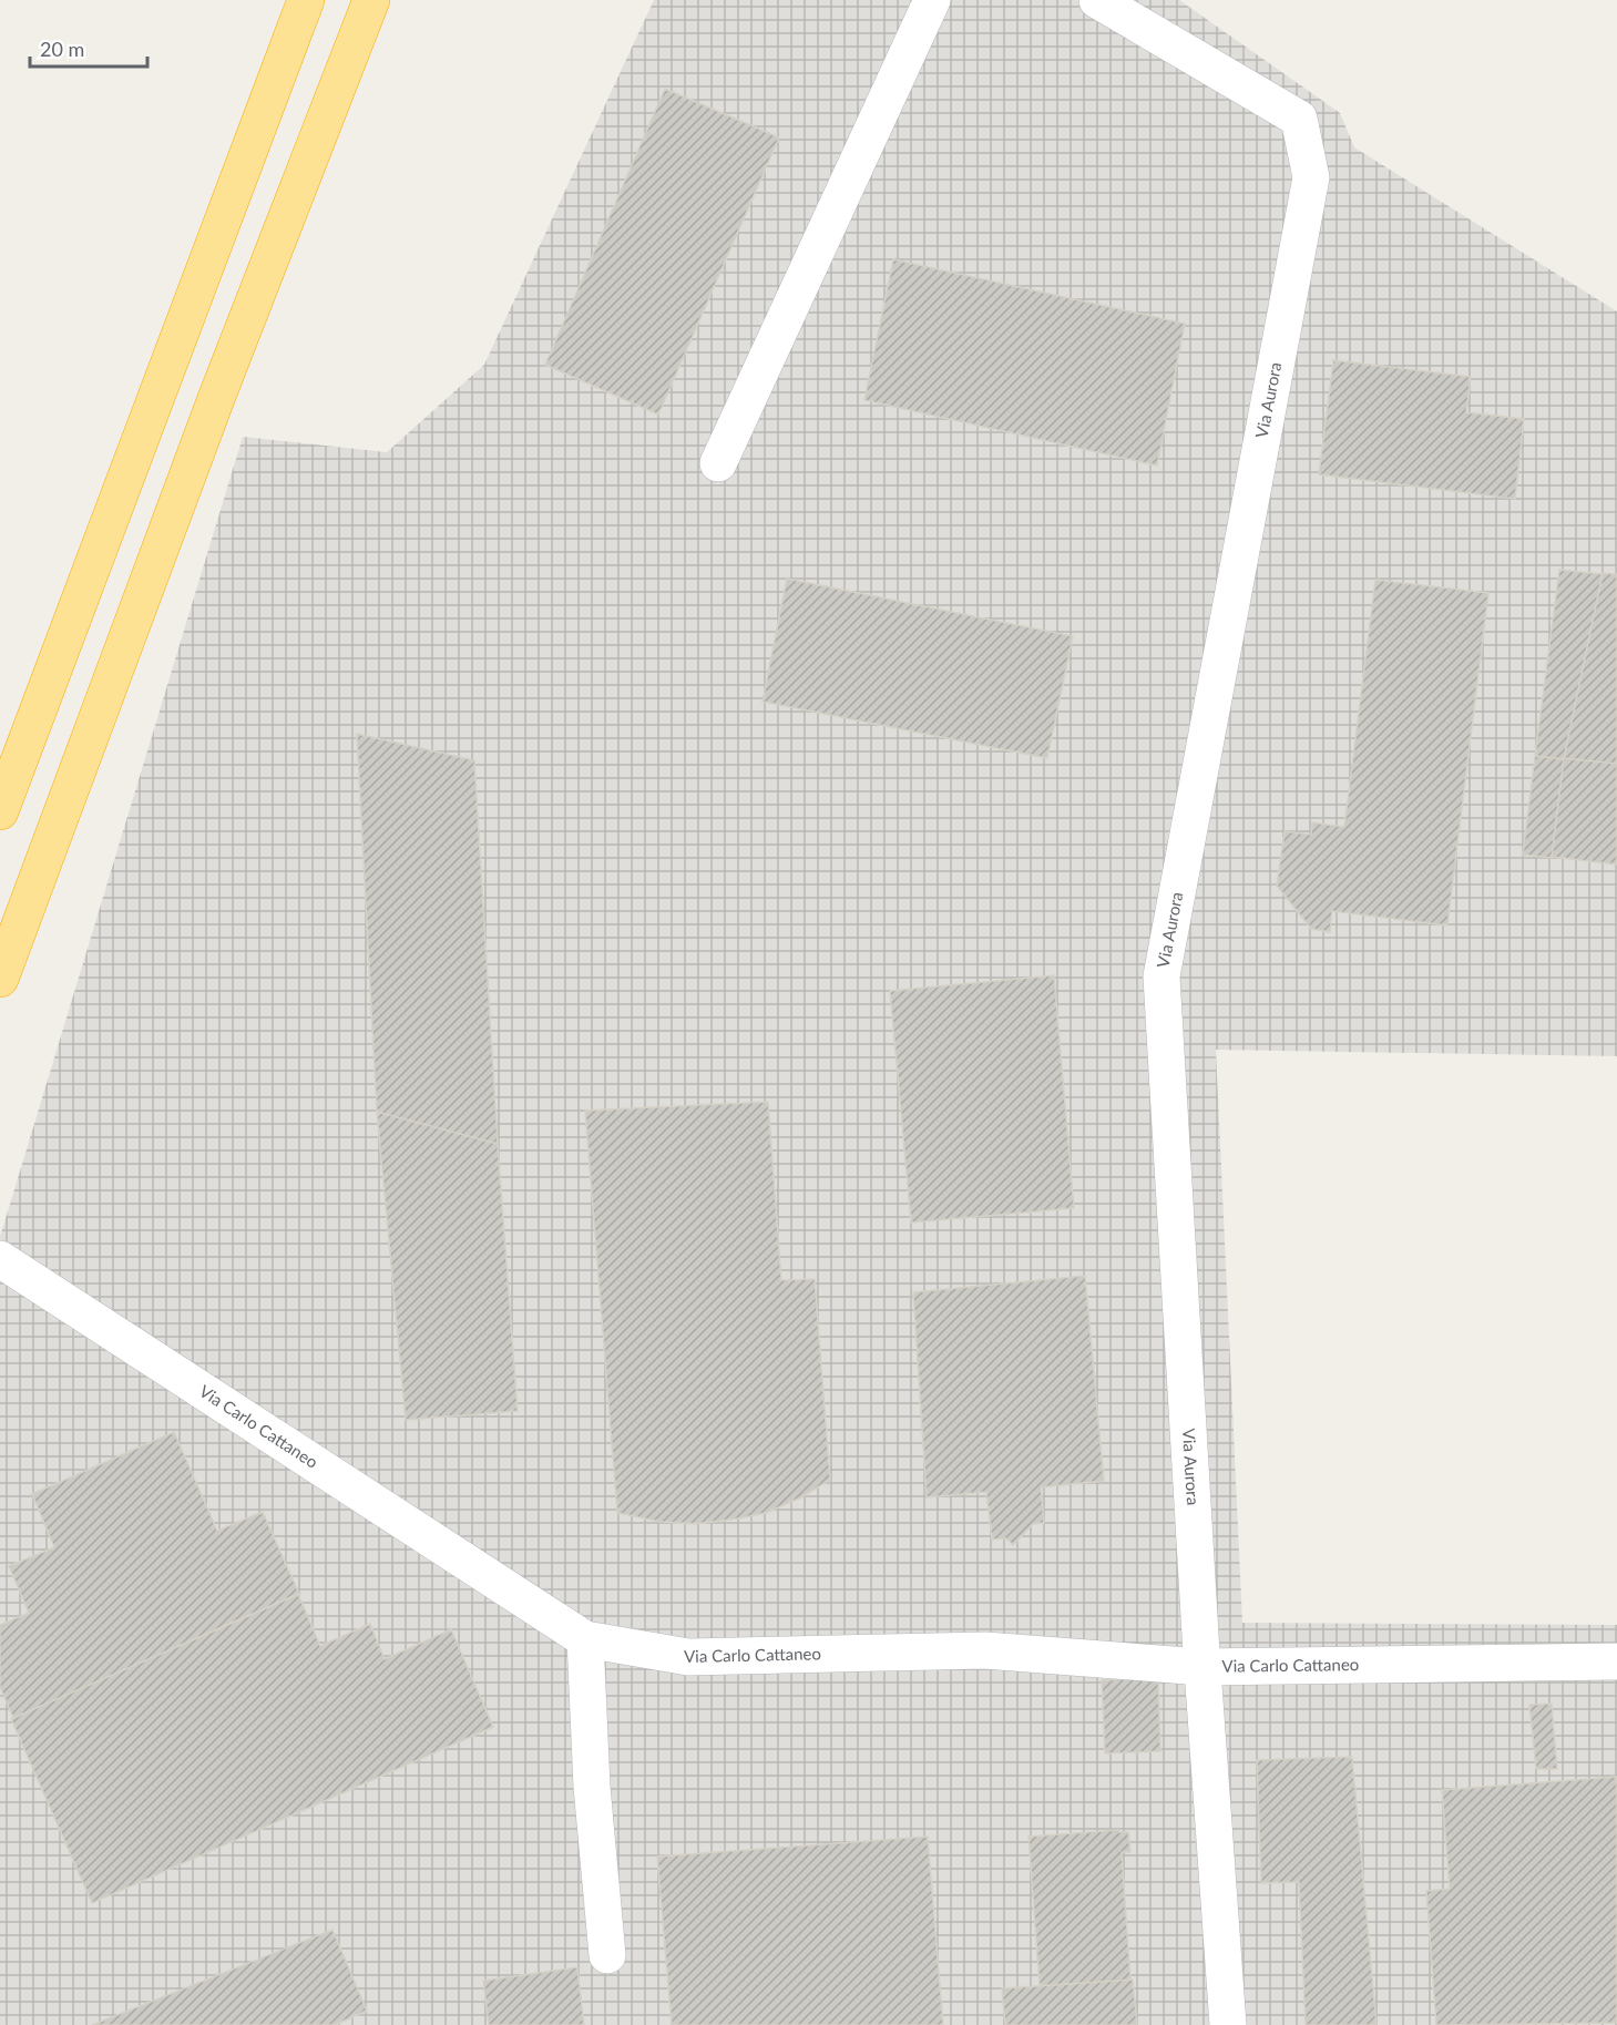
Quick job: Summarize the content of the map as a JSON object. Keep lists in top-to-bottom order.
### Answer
{
  "streets": {
    "street": ["Via Aurora", "Via Carlo Cattaneo"]
  },
  "crossings": [
    ["Via Aurora", "Via Carlo Cattaneo"]
  ],
  "scale_bar": "20 m"
}
